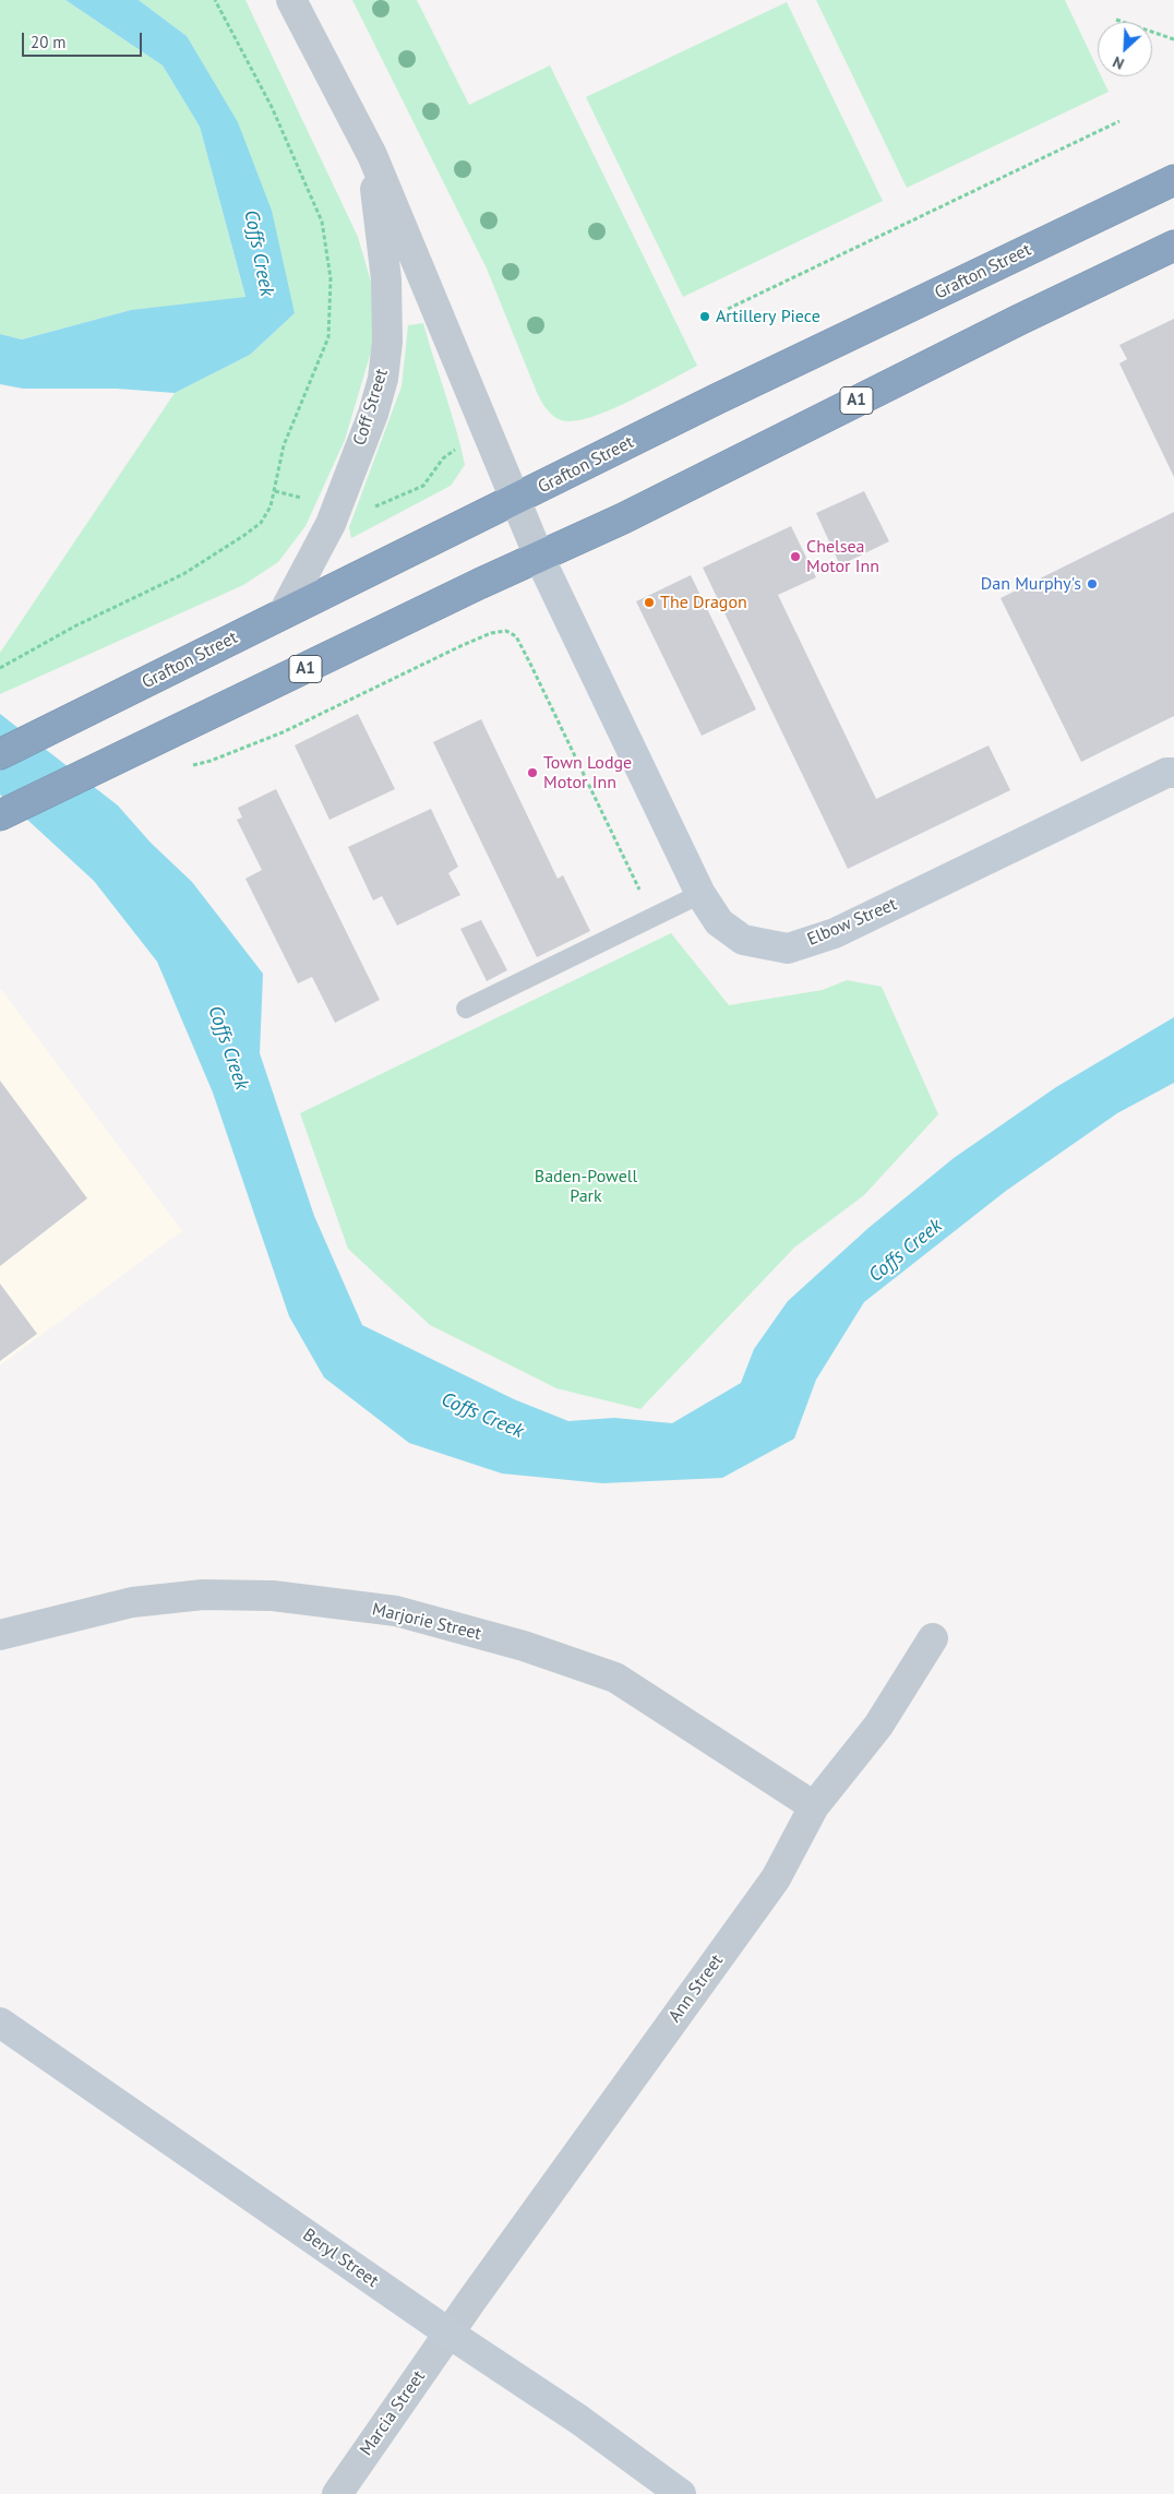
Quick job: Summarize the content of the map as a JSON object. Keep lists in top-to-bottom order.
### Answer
{
  "streets": {
    "highway": ["Grafton Street", "A1"],
    "street": [
      "Coff Street",
      "Elbow Street",
      "Marjorie Street",
      "Ann Street",
      "Beryl Street",
      "Marcia Street"
    ]
  },
  "crossings": [
    ["Grafton Street", "Coff Street"],
    ["A1", "Coff Street"],
    ["A1", "Elbow Street"],
    ["Coff Street", "Elbow Street"],
    ["Marjorie Street", "Ann Street"],
    ["Ann Street", "Beryl Street"],
    ["Ann Street", "Marcia Street"],
    ["Beryl Street", "Marcia Street"]
  ],
  "water": ["Coffs Creek"],
  "parks": ["Baden-Powell Park"],
  "places": [
    "Artillery Piece",
    "Chelsea Motor Inn",
    "Dan Murphy's",
    "The Dragon",
    "Town Lodge Motor Inn"
  ],
  "scale_bar": "20 m",
  "north": "bottom left"
}
